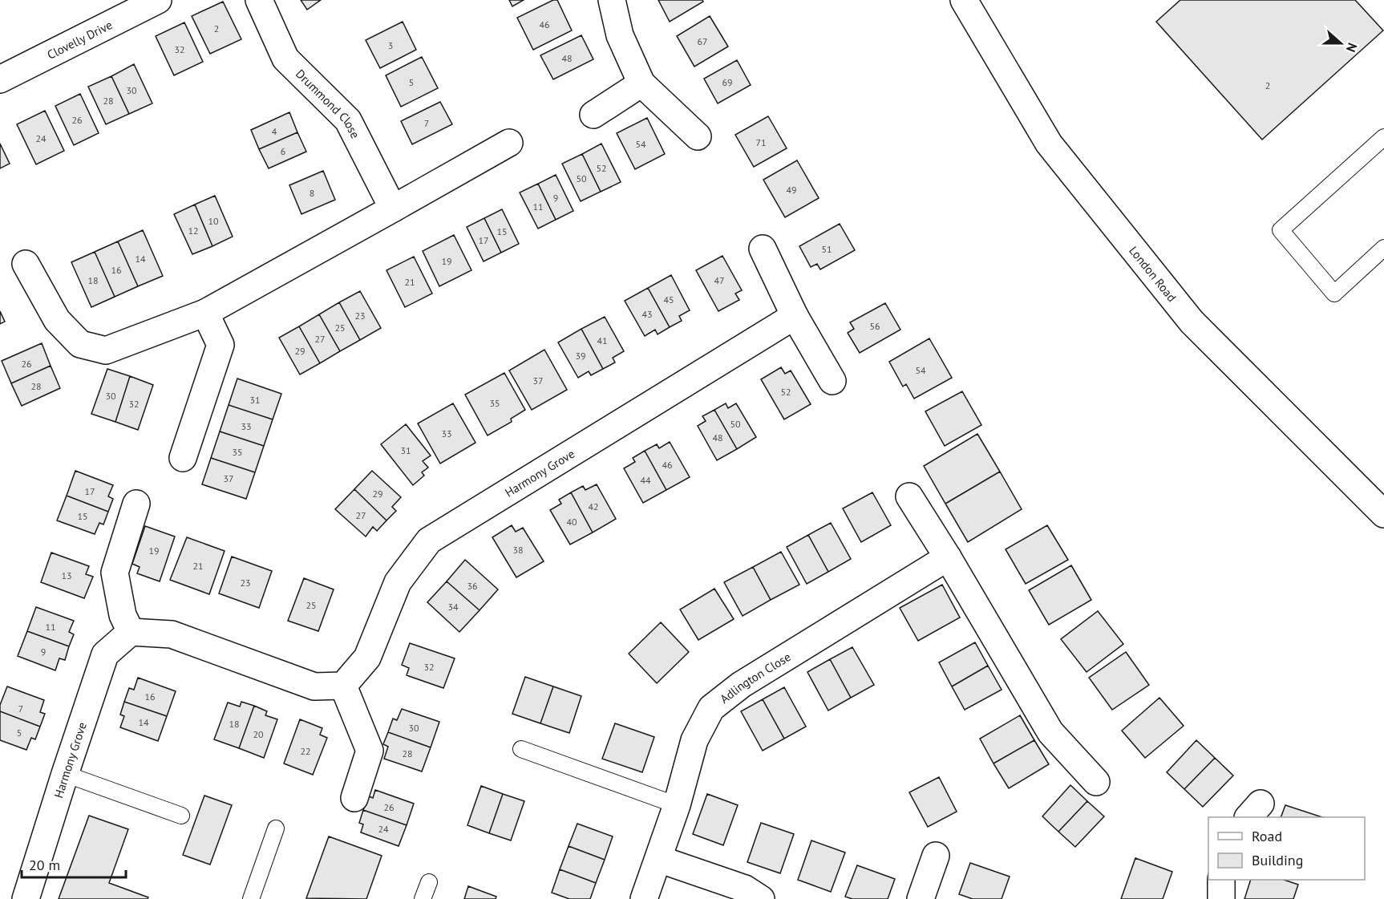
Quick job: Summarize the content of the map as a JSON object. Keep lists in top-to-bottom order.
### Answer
{
  "streets": {
    "street": [
      "Clovelly Drive",
      "Drummond Close",
      "London Road",
      "Harmony Grove",
      "Adlington Close"
    ]
  },
  "house_numbers": [
    "46",
    "2",
    "67",
    "3",
    "32",
    "48",
    "5",
    "69",
    "2",
    "30",
    "28",
    "26",
    "7",
    "4",
    "24",
    "71",
    "54",
    "6",
    "52",
    "50",
    "49",
    "8",
    "9",
    "11",
    "10",
    "12",
    "15",
    "17",
    "51",
    "14",
    "19",
    "16",
    "18",
    "47",
    "21",
    "45",
    "43",
    "23",
    "56",
    "25",
    "27",
    "41",
    "29",
    "39",
    "26",
    "54",
    "37",
    "28",
    "52",
    "30",
    "31",
    "35",
    "32",
    "50",
    "33",
    "33",
    "48",
    "31",
    "35",
    "46",
    "37",
    "44",
    "17",
    "29",
    "42",
    "27",
    "15",
    "40",
    "38",
    "19",
    "21",
    "13",
    "23",
    "36",
    "25",
    "34",
    "11",
    "9",
    "32",
    "16",
    "7",
    "14",
    "18",
    "30",
    "5",
    "20",
    "22",
    "28",
    "26",
    "24"
  ],
  "legend": ["Road", "Building"],
  "scale_bar": "20 m",
  "north": "right"
}
